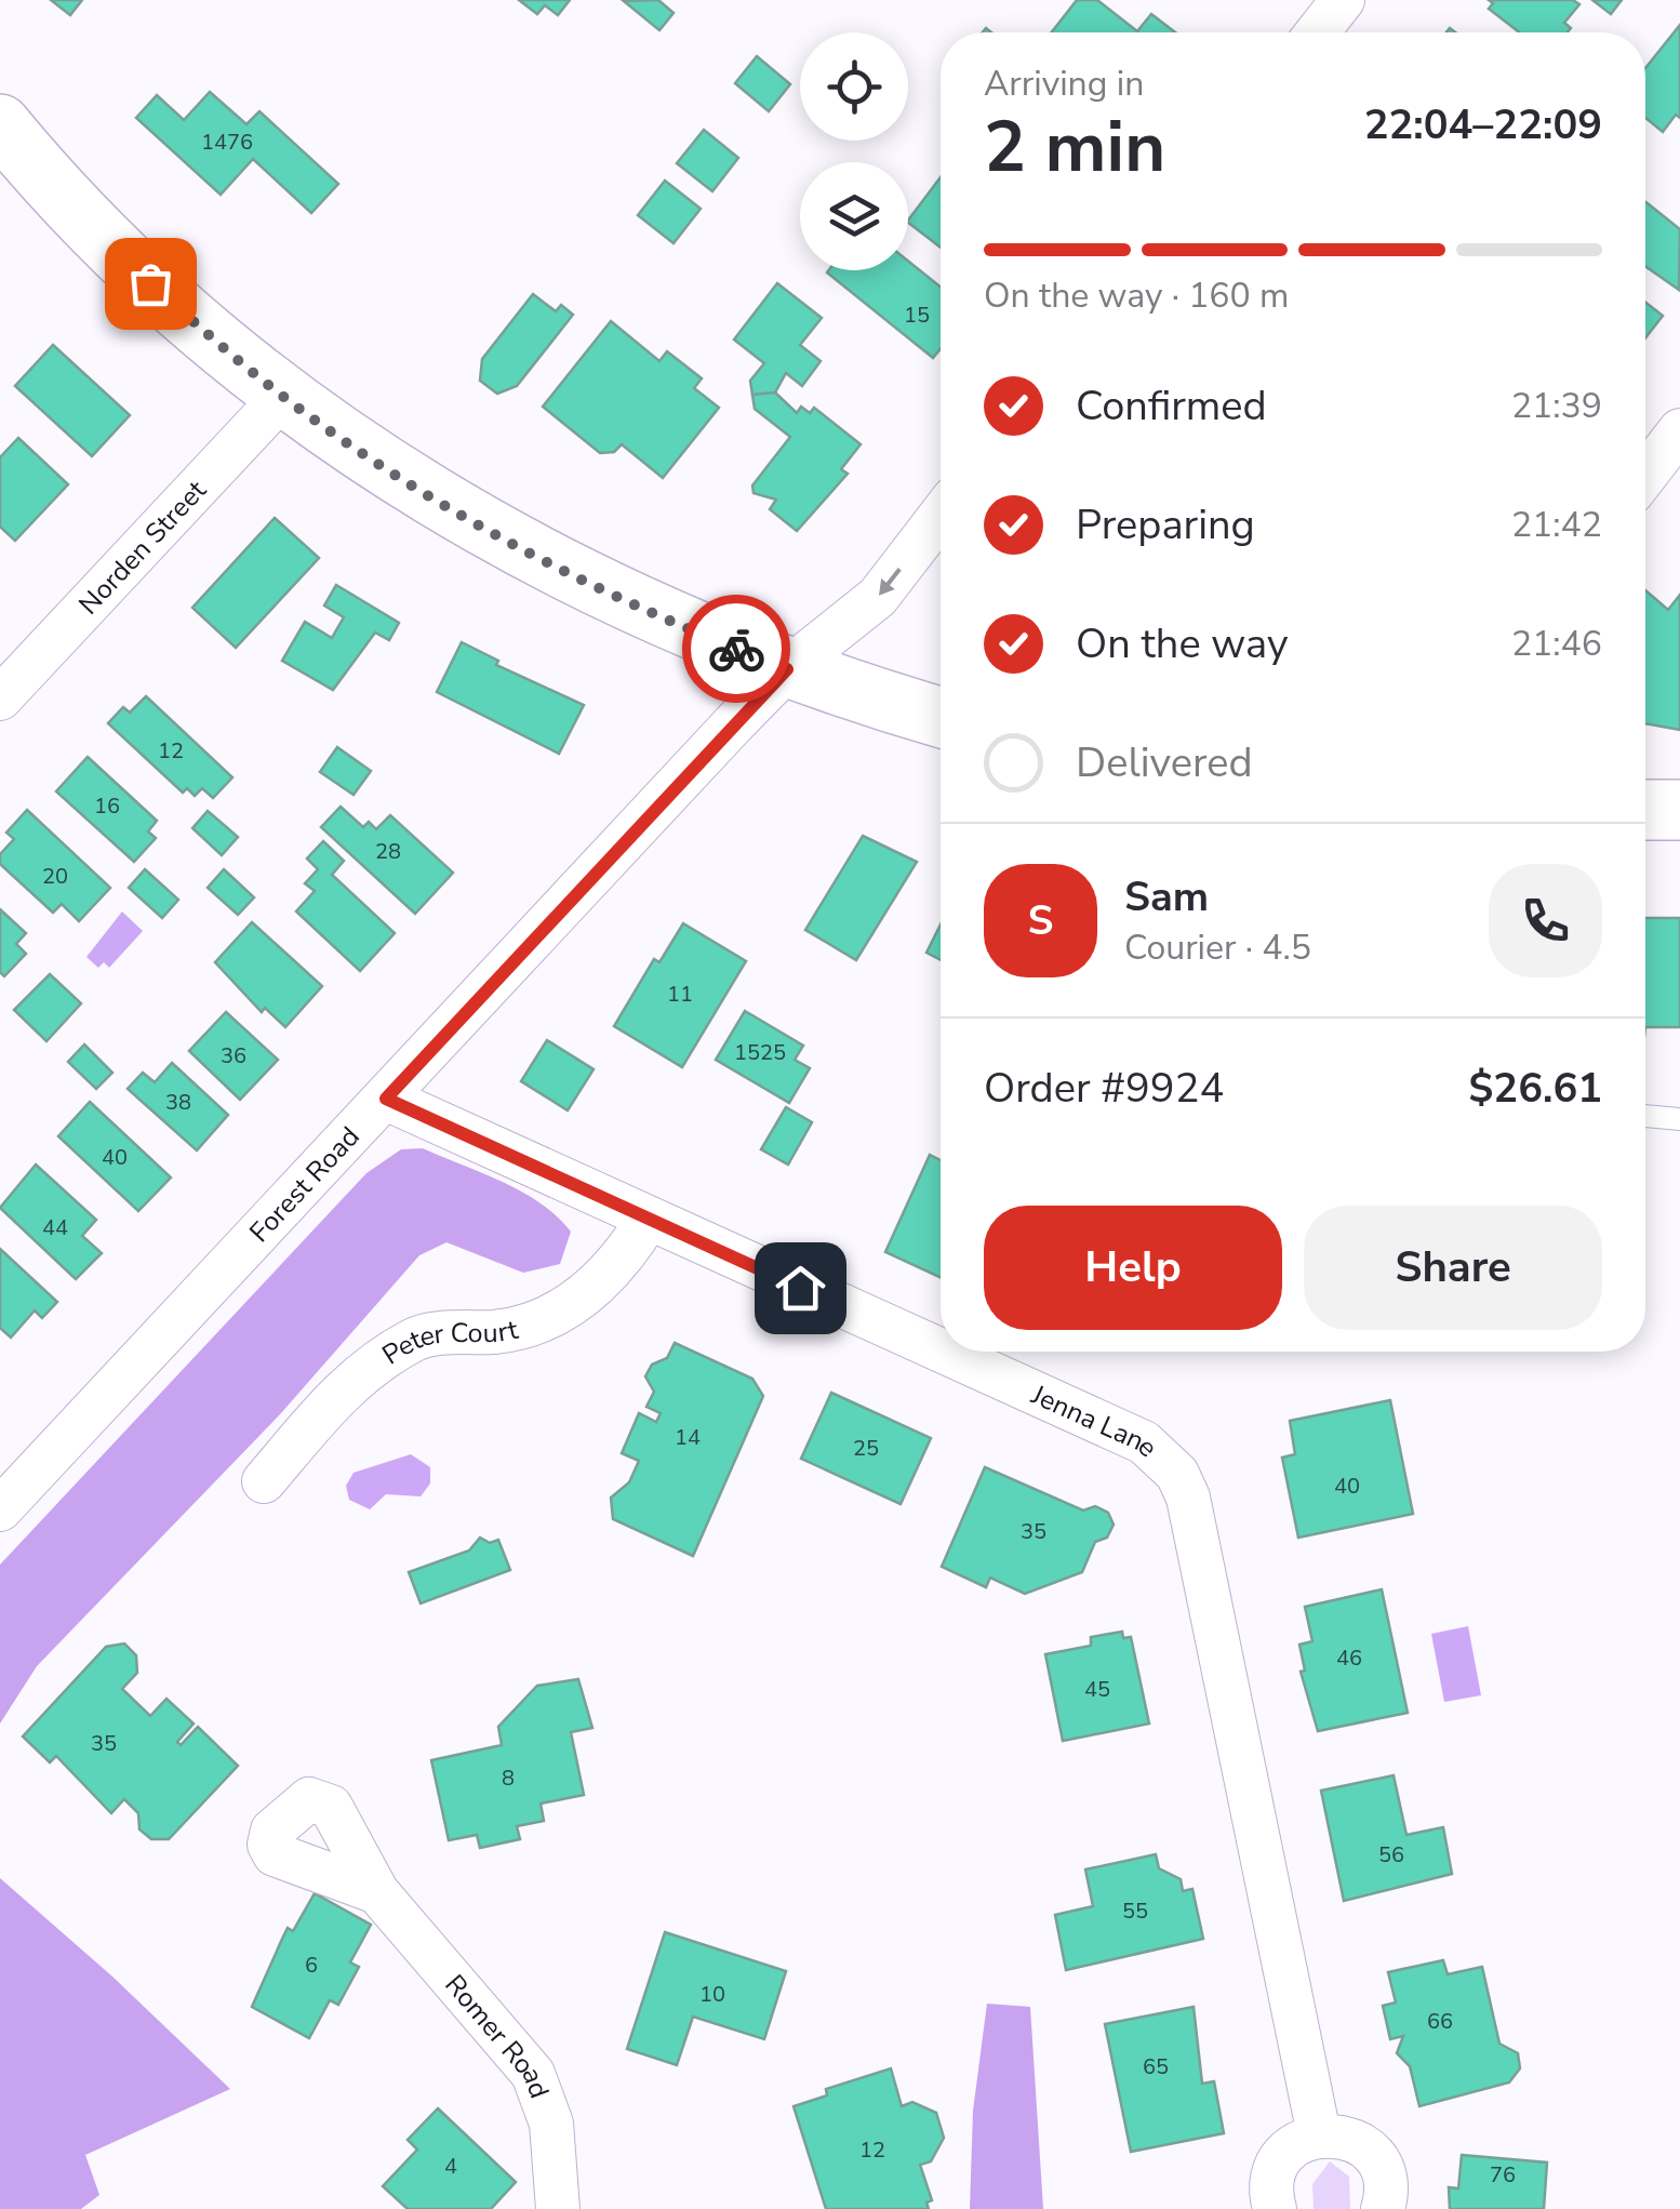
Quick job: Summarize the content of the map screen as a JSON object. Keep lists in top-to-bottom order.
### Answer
{
  "streets": {
    "street": [
      "Norden Street",
      "Forest Road",
      "Peter Court",
      "Jenna Lane",
      "Romer Road"
    ]
  },
  "crossings": [
    ["Forest Road", "Jenna Lane"],
    ["Peter Court", "Jenna Lane"]
  ],
  "house_numbers": [
    "1476",
    "15",
    "12",
    "16",
    "28",
    "20",
    "11",
    "1525",
    "36",
    "38",
    "40",
    "44",
    "14",
    "25",
    "40",
    "35",
    "46",
    "45",
    "35",
    "8",
    "56",
    "55",
    "6",
    "10",
    "66",
    "65",
    "12",
    "4",
    "76"
  ],
  "page": {
    "heading": ["2 min", "Arriving in", "22:04–22:09"],
    "panel": [
      "Sam",
      "Courier · 4.5",
      "Order #9924",
      "$26.61"
    ],
    "bar": "On the way · 160 m",
    "list": [
      ["Confirmed", "21:39"],
      ["Preparing", "21:42"],
      ["On the way", "21:46"],
      "Delivered"
    ],
    "round": "S",
    "buttons": ["Help", "Share"]
  }
}
